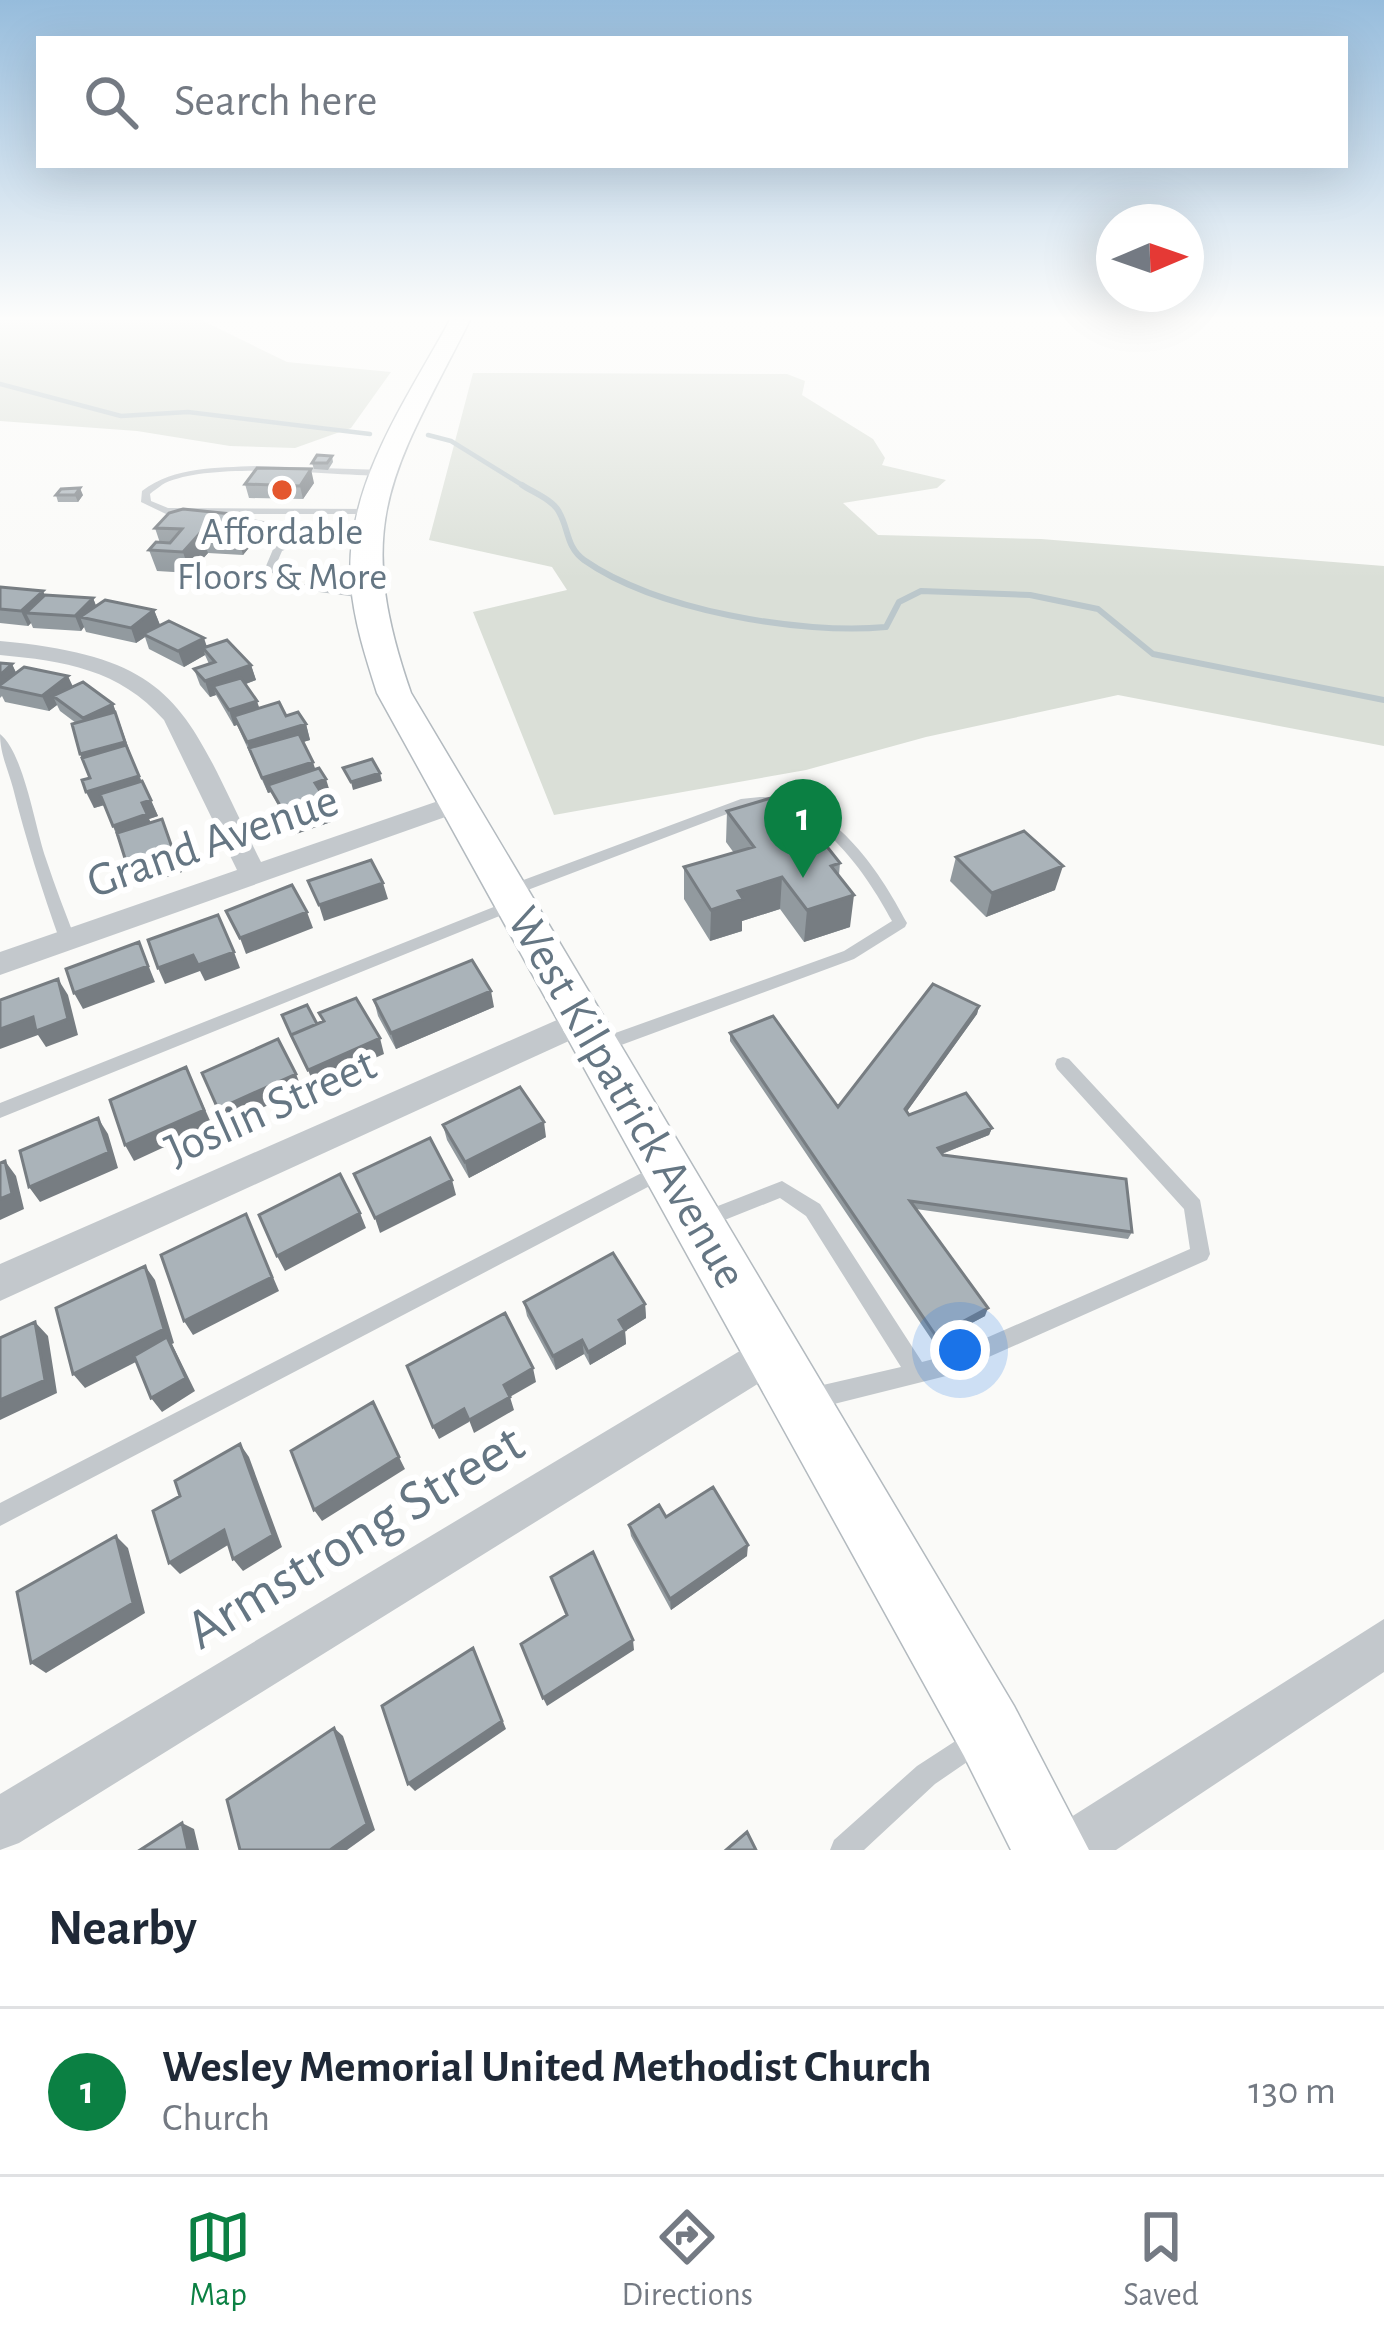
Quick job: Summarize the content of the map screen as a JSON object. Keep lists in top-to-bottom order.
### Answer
{
  "streets": {
    "main road": ["West Kilpatrick Avenue"],
    "street": ["Grand Avenue", "Joslin Street", "Armstrong Street"]
  },
  "crossings": [
    ["Grand Avenue", "West Kilpatrick Avenue"],
    ["West Kilpatrick Avenue", "Joslin Street"],
    ["West Kilpatrick Avenue", "Armstrong Street"]
  ],
  "places": ["Affordable Floors & More"],
  "north": "right",
  "page": {
    "search": "Search here",
    "pins": "1",
    "heading": "Nearby",
    "list": [
      {
        "mark": "1",
        "name": "Wesley Memorial United Methodist Church",
        "note": "Church",
        "value": "130 m"
      }
    ],
    "nav": ["Map", "Directions", "Saved"]
  }
}
